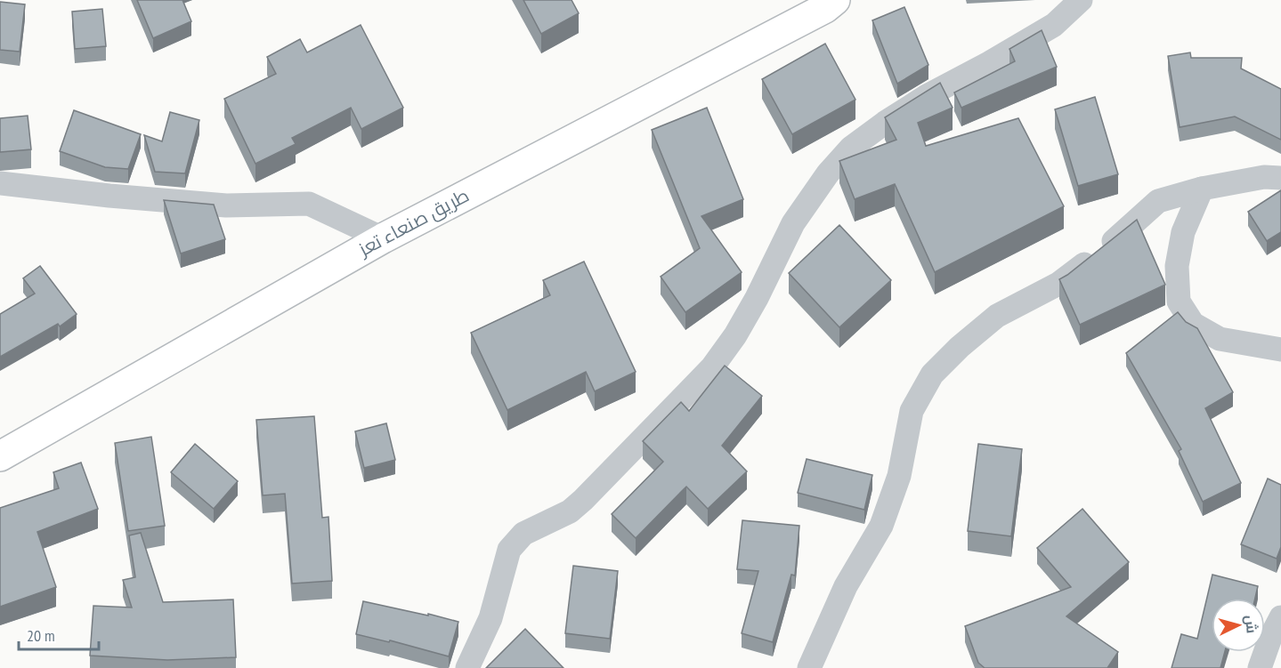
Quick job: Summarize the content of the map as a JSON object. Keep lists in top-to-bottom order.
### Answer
{
  "streets": {
    "highway": ["طريق صنعاء تعز"]
  },
  "scale_bar": "20 m",
  "north": "right"
}
